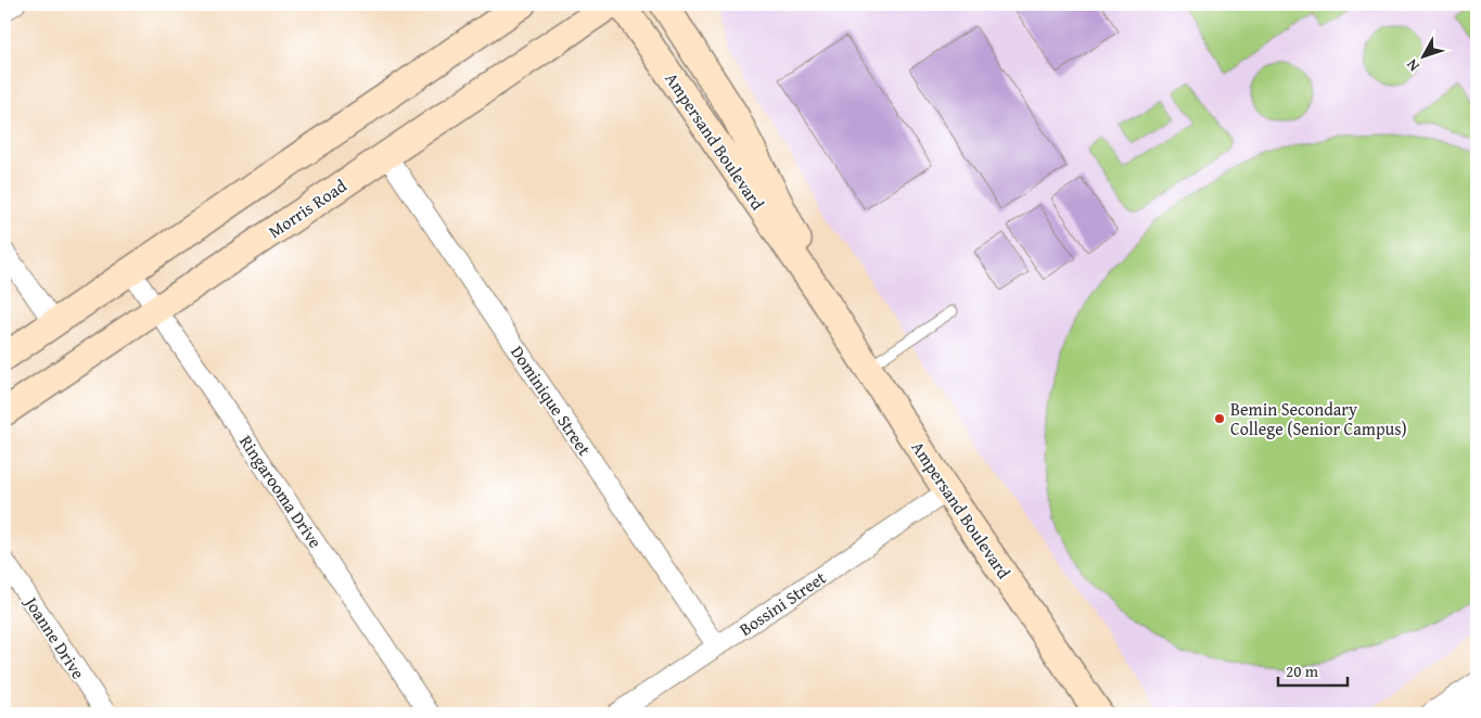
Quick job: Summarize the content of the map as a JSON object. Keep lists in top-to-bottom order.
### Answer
{
  "streets": {
    "street": [
      "Ampersand Boulevard",
      "Morris Road",
      "Dominique Street",
      "Ringarooma Drive",
      "Bossini Street",
      "Joanne Drive"
    ]
  },
  "crossings": [
    ["Ampersand Boulevard", "Bossini Street"],
    ["Morris Road", "Dominique Street"],
    ["Morris Road", "Ringarooma Drive"],
    ["Dominique Street", "Bossini Street"]
  ],
  "places": ["Bemin Secondary College (Senior Campus)"],
  "scale_bar": "20 m",
  "north": "bottom left"
}
